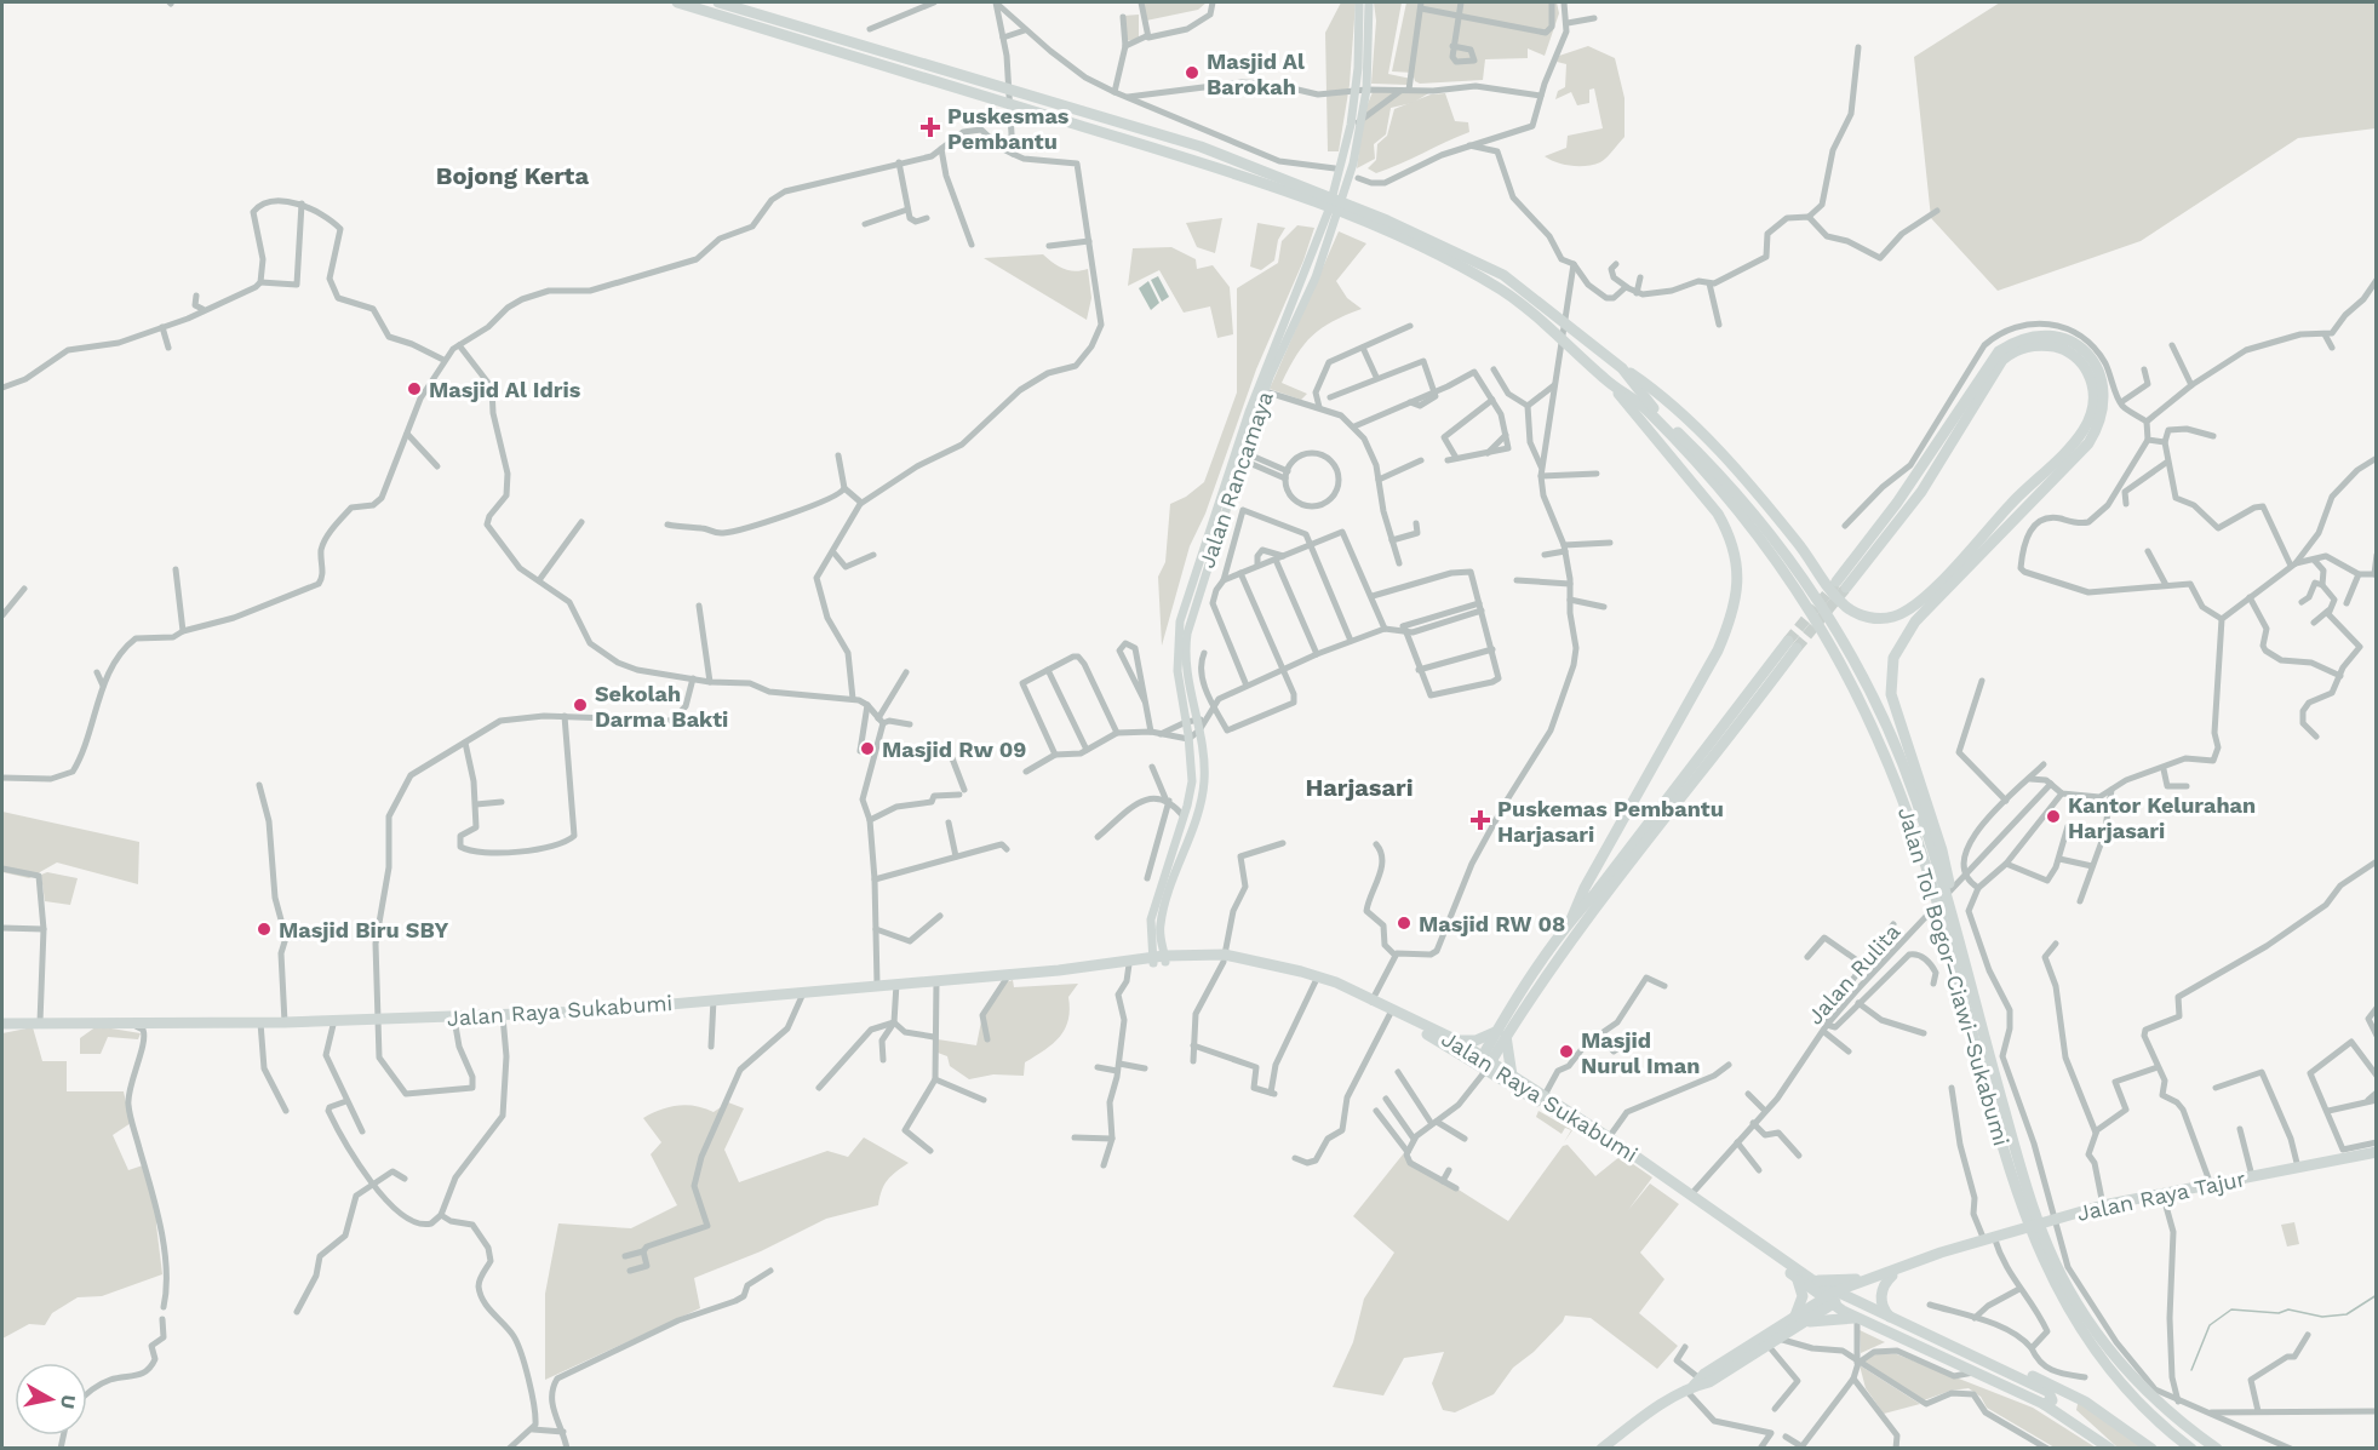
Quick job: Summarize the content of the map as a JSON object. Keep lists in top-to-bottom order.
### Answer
{
  "streets": {
    "highway": ["Jalan Tol Bogor–Ciawi–Sukabumi", "Jalan Raya Sukabumi", "Jalan Raya Tajur"],
    "street": ["Jalan Rancamaya", "Jalan Rulita"]
  },
  "crossings": [
    ["Jalan Rancamaya", "Jalan Raya Sukabumi"],
    ["Jalan Rulita", "Jalan Raya Sukabumi"],
    ["Jalan Raya Sukabumi", "Jalan Raya Tajur"]
  ],
  "districts": ["Bojong Kerta", "Harjasari"],
  "places": {
    "other": [
      "Masjid Al Barokah",
      "Masjid Al Idris",
      "Sekolah Darma Bakti",
      "Masjid Rw 09",
      "Kantor Kelurahan Harjasari",
      "Masjid RW 08",
      "Masjid Biru SBY",
      "Masjid Nurul Iman"
    ],
    "health": ["Puskesmas Pembantu", "Puskemas Pembantu Harjasari"]
  },
  "north": "right"
}
